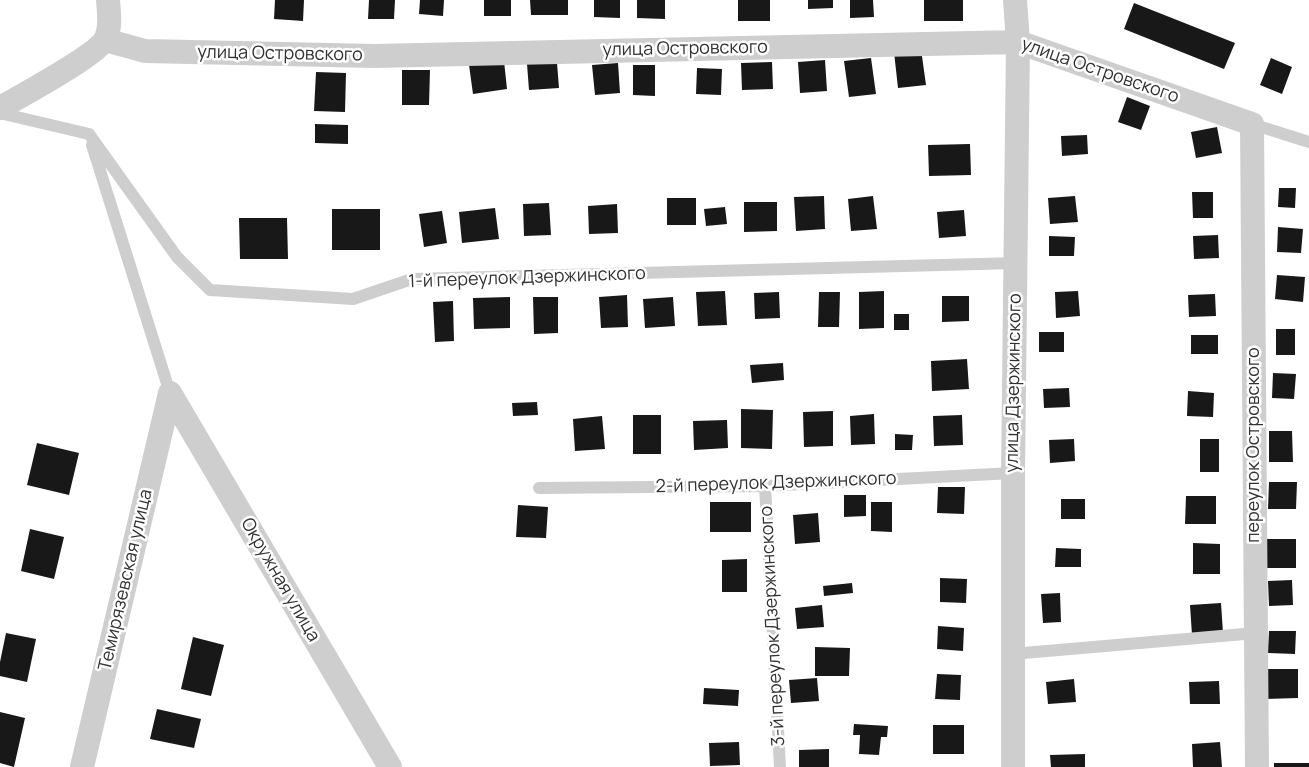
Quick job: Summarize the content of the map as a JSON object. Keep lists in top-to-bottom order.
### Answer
{
  "streets": {
    "street": [
      "улица Островского",
      "улица Дзержинского",
      "переулок Островского",
      "Темирязевская улица",
      "Окружная улица"
    ],
    "lane": ["1-й переулок Дзержинского", "2-й переулок Дзержинского", "3-й переулок Дзержинского"]
  },
  "crossings": [
    ["улица Островского", "улица Дзержинского"],
    ["улица Островского", "переулок Островского"],
    ["1-й переулок Дзержинского", "улица Дзержинского"],
    ["улица Дзержинского", "2-й переулок Дзержинского"],
    ["2-й переулок Дзержинского", "3-й переулок Дзержинского"],
    ["Темирязевская улица", "Окружная улица"]
  ]
}
